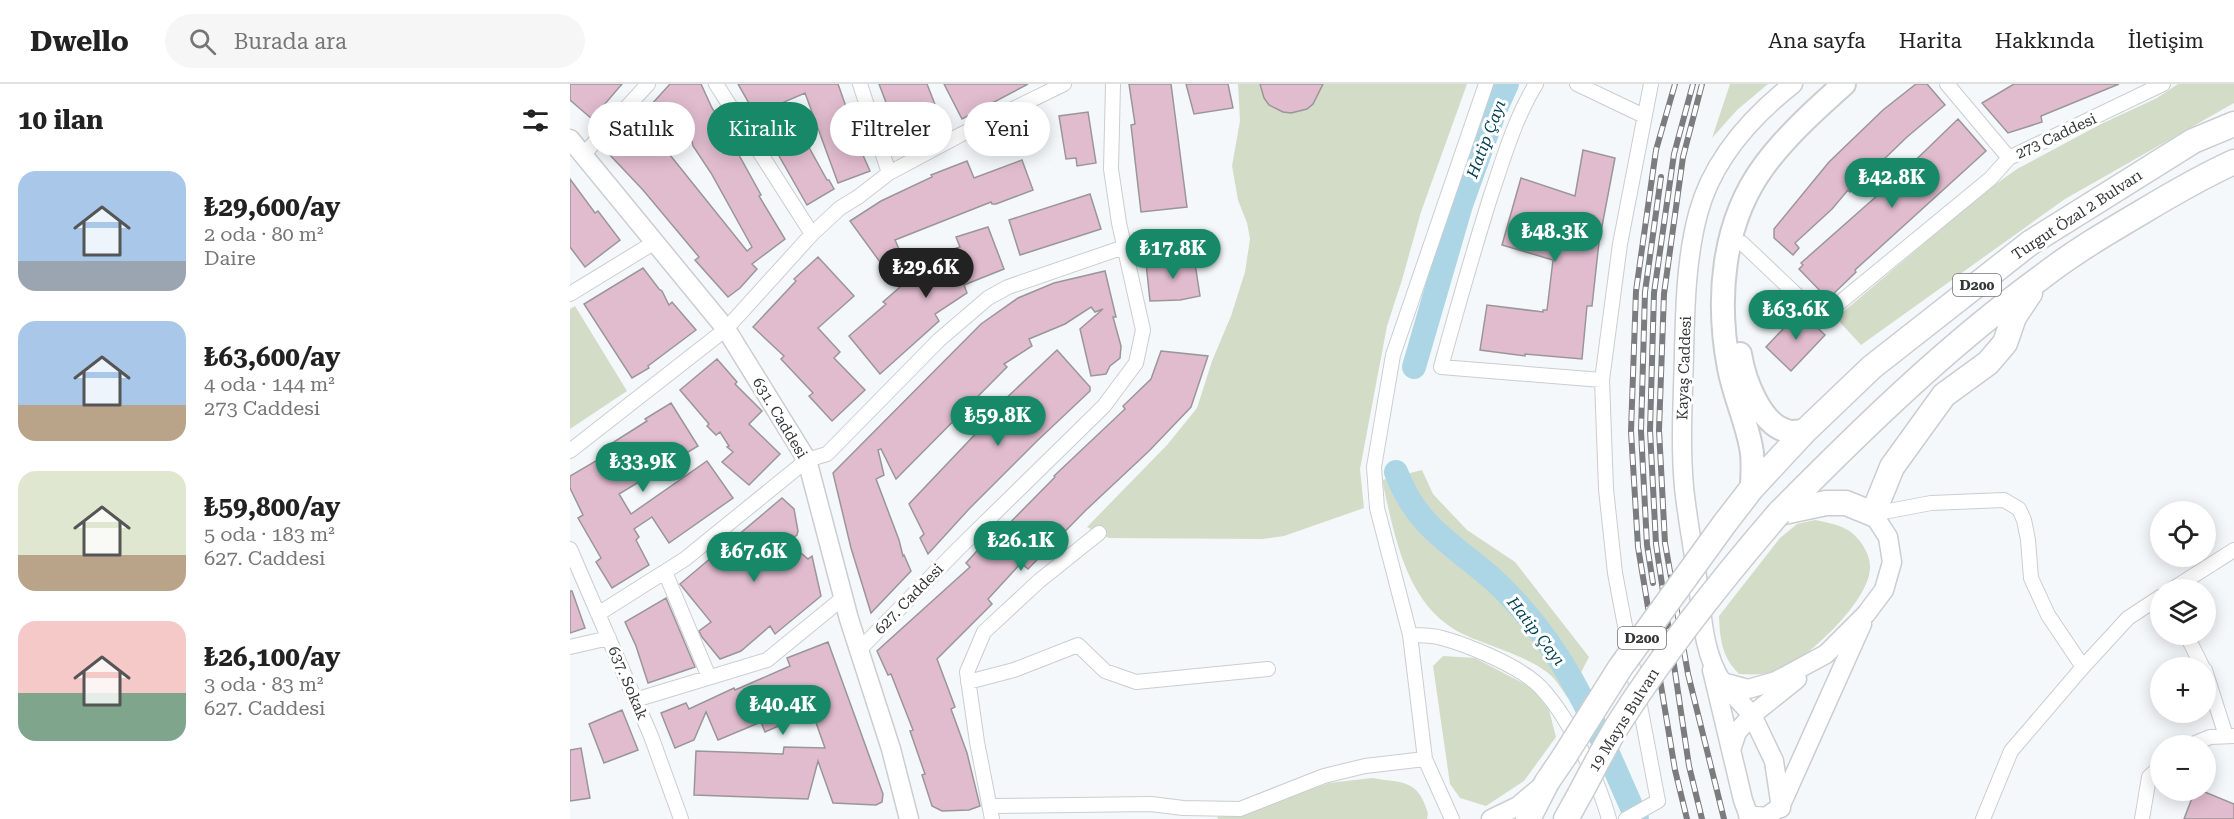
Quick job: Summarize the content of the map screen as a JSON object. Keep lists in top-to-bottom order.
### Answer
{
  "streets": {
    "highway": ["Turgut Özal 2 Bulvarı", "D200", "19 Mayıs Bulvarı"],
    "street": [
      "273 Caddesi",
      "Kayaş Caddesi",
      "631. Caddesi",
      "627. Caddesi",
      "637. Sokak"
    ]
  },
  "crossings": [
    ["Turgut Özal 2 Bulvarı", "19 Mayıs Bulvarı"],
    ["631. Caddesi", "627. Caddesi"]
  ],
  "water": ["Hatip Çayı"],
  "page": {
    "header": "Dwello",
    "search": "Burada ara",
    "nav": [
      "Ana sayfa",
      "Harita",
      "Hakkında",
      "İletişim"
    ],
    "heading": "10 ilan",
    "chip": [
      "Satılık",
      "Kiralık",
      "Filtreler",
      "Yeni"
    ],
    "list": [
      {
        "name": "₺29,600/ay",
        "note": "2 oda · 80 m² · Daire"
      },
      {
        "name": "₺63,600/ay",
        "note": "4 oda · 144 m² · 273 Caddesi"
      },
      {
        "name": "₺59,800/ay",
        "note": "5 oda · 183 m² · 627. Caddesi"
      },
      {
        "name": "₺26,100/ay",
        "note": "3 oda · 83 m² · 627. Caddesi"
      }
    ],
    "price": [
      "₺42.8K",
      "₺48.3K",
      "₺17.8K",
      "₺29.6K",
      "₺63.6K",
      "₺59.8K",
      "₺33.9K",
      "₺26.1K",
      "₺67.6K",
      "₺40.4K"
    ],
    "map_buttons": ["+", "−"]
  }
}
